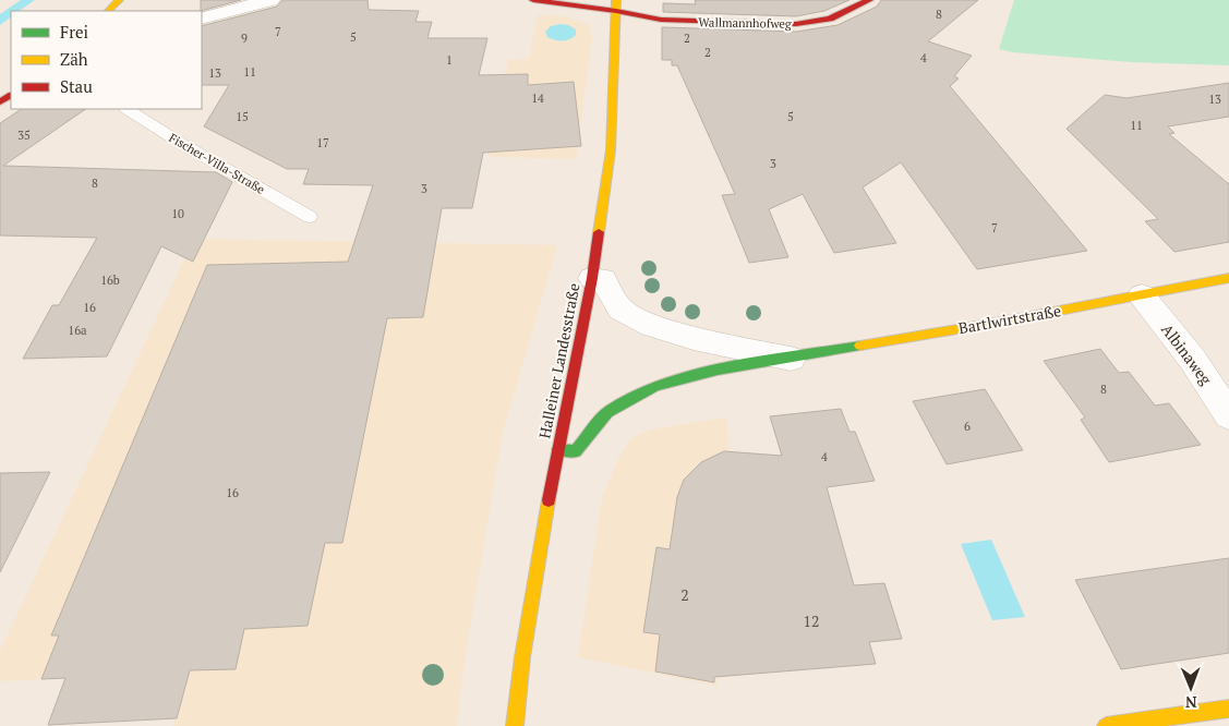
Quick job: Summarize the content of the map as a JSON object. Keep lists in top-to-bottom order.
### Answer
{
  "streets": {
    "street": [
      "Wallmannhofweg",
      "Bartlwirtstraße",
      "Albinaweg",
      "Halleiner Landesstraße"
    ],
    "lane": ["Fischer-Villa-Straße"]
  },
  "crossings": [
    ["Wallmannhofweg", "Halleiner Landesstraße"],
    ["Bartlwirtstraße", "Albinaweg"],
    ["Bartlwirtstraße", "Halleiner Landesstraße"]
  ],
  "house_numbers": [
    "8",
    "7",
    "5",
    "9",
    "2",
    "2",
    "4",
    "1",
    "11",
    "13",
    "14",
    "13",
    "15",
    "5",
    "11",
    "35",
    "17",
    "3",
    "8",
    "3",
    "10",
    "7",
    "16b",
    "16",
    "16a",
    "8",
    "6",
    "4",
    "16",
    "2",
    "12"
  ],
  "legend": ["Frei", "Zäh", "Stau"],
  "north": "bottom"
}
